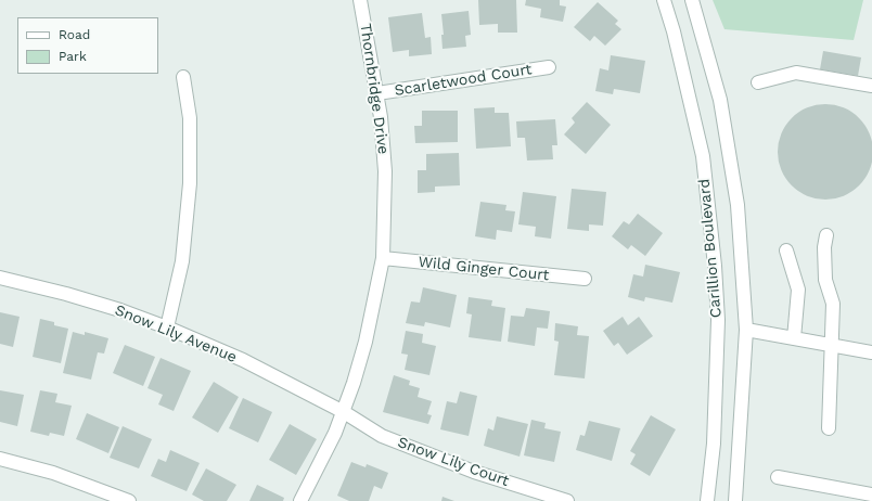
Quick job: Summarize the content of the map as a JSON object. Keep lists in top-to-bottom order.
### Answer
{
  "streets": {
    "street": [
      "Scarletwood Court",
      "Thornbridge Drive",
      "Carillion Boulevard",
      "Wild Ginger Court",
      "Snow Lily Avenue",
      "Snow Lily Court"
    ]
  },
  "crossings": [
    ["Scarletwood Court", "Thornbridge Drive"],
    ["Thornbridge Drive", "Wild Ginger Court"],
    ["Thornbridge Drive", "Snow Lily Avenue"],
    ["Thornbridge Drive", "Snow Lily Court"],
    ["Snow Lily Avenue", "Snow Lily Court"]
  ],
  "legend": ["Road", "Park"]
}
